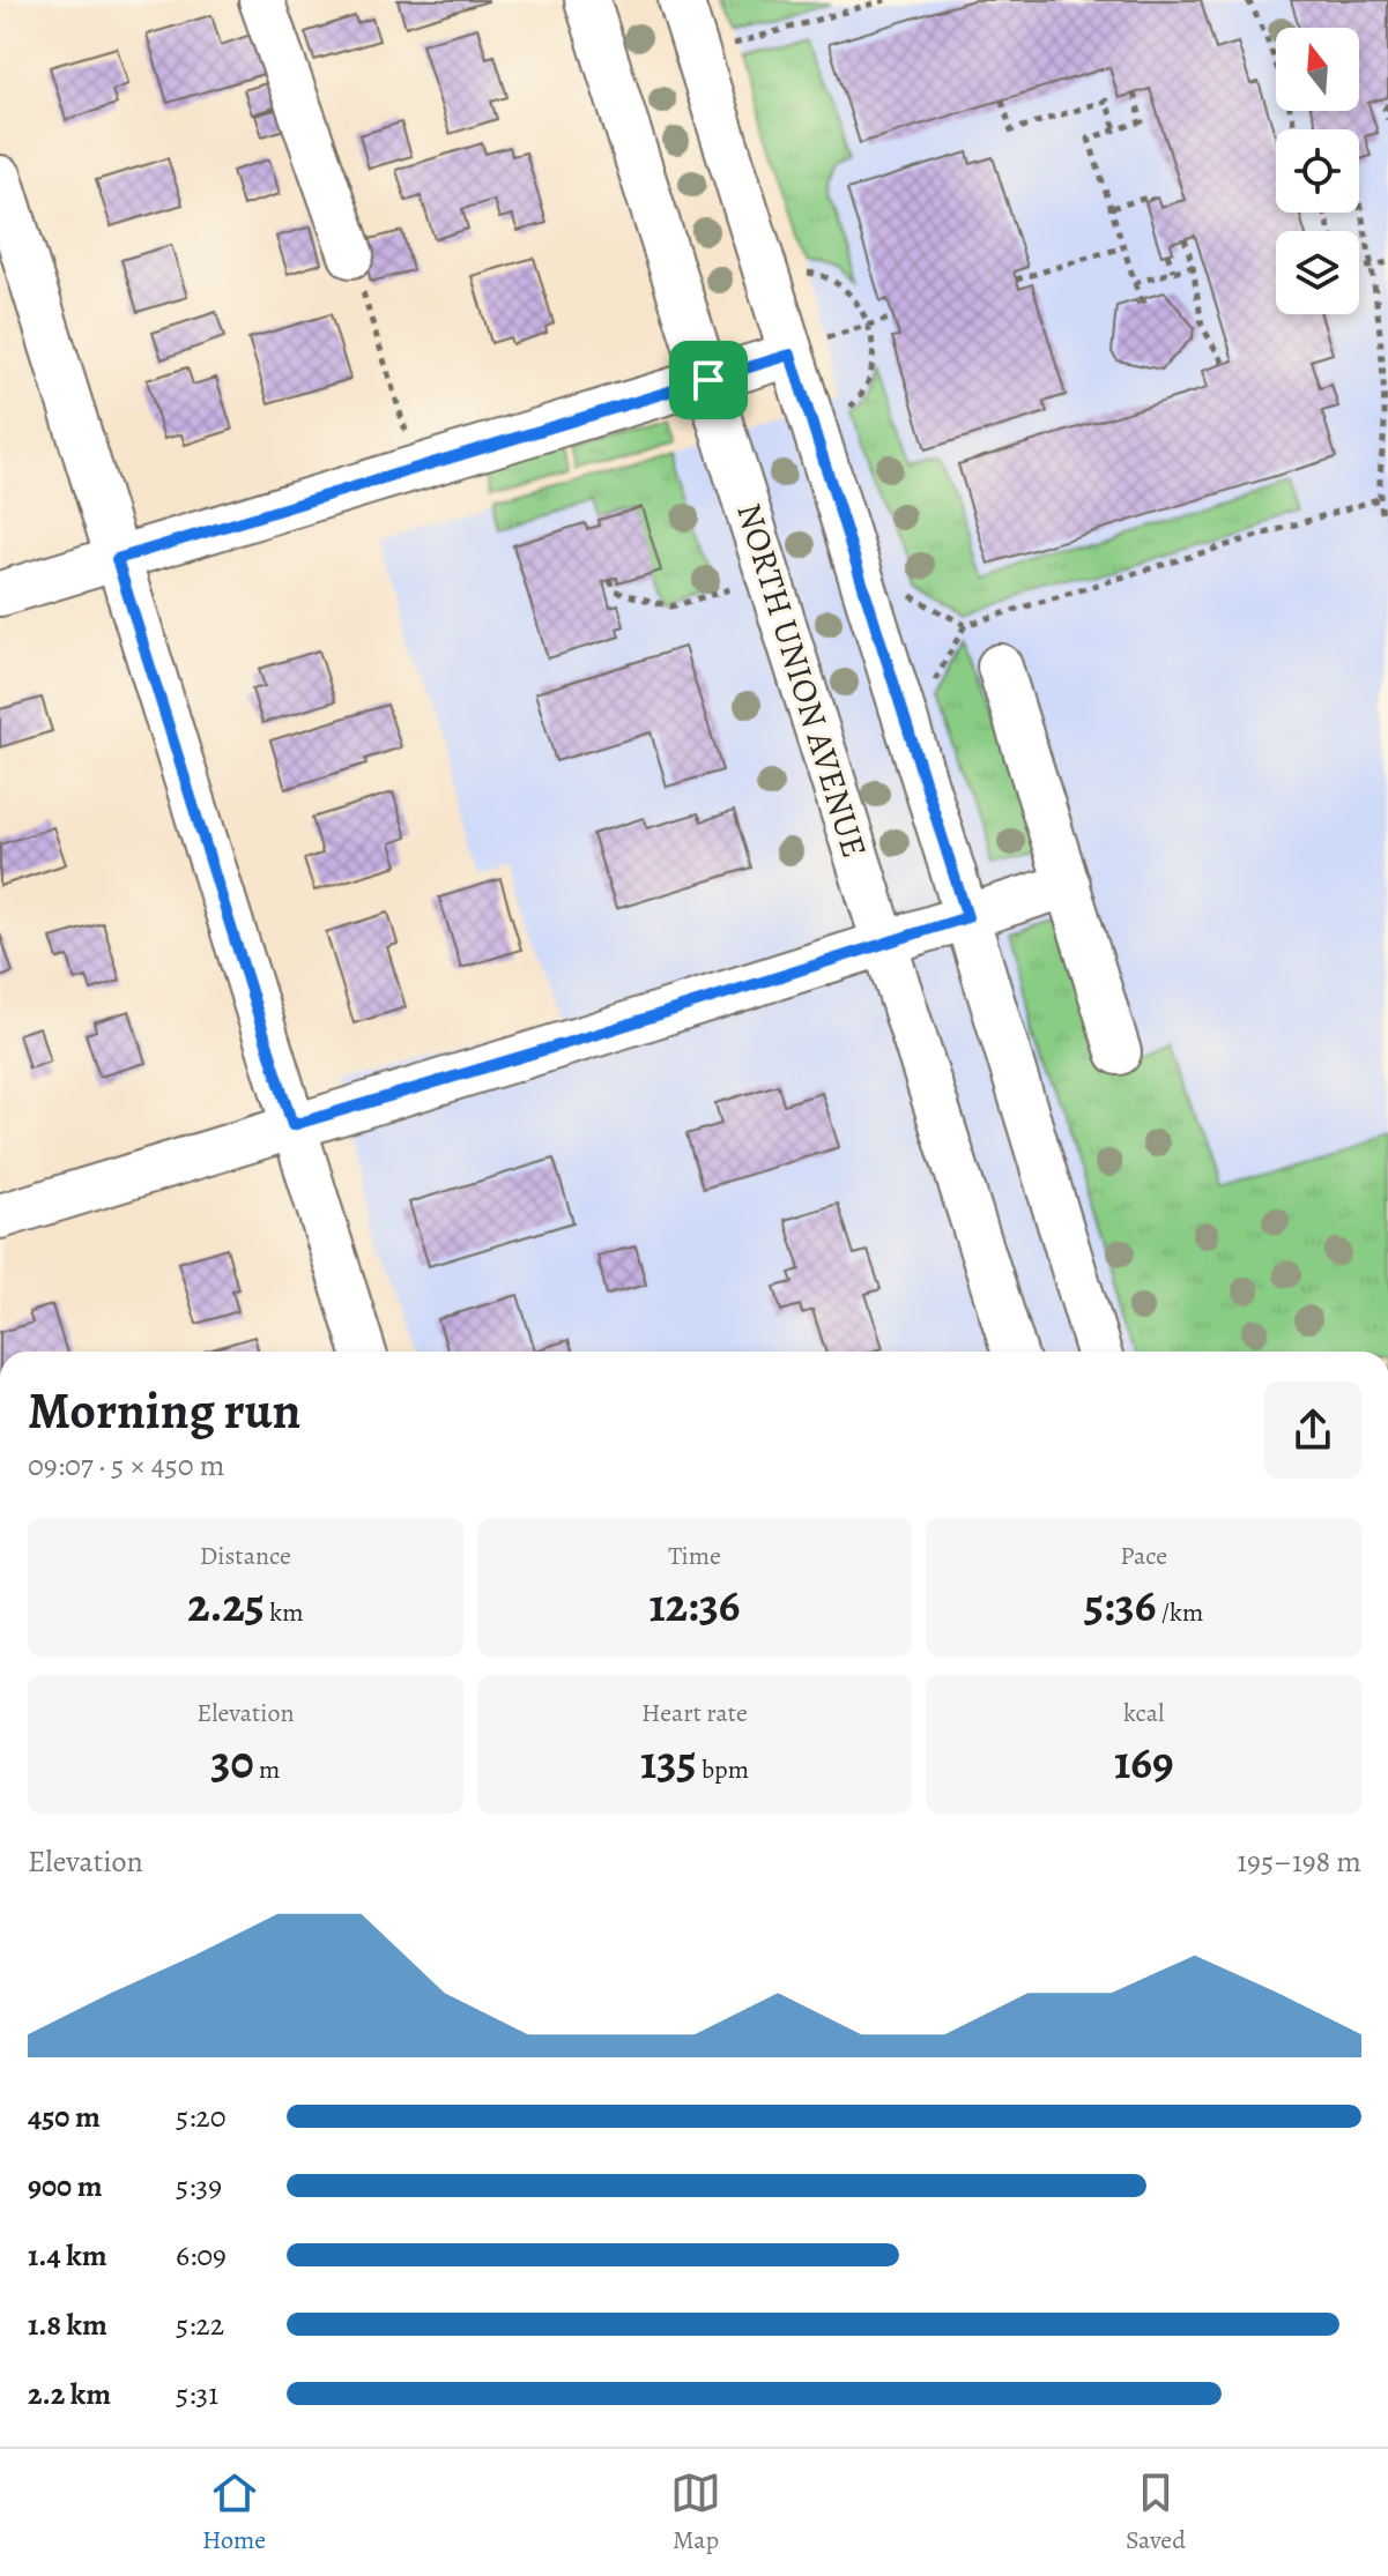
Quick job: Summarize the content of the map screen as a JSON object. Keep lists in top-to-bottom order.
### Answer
{
  "streets": {
    "street": ["NORTH UNION AVENUE"]
  },
  "north": "top",
  "page": {
    "heading": ["Morning run", "09:07 · 5 × 450 m"],
    "stats": [
      ["Distance", "2.25 km"],
      ["Time", "12:36"],
      ["Pace", "5:36 /km"],
      ["Elevation", "30 m"],
      ["Heart rate", "135 bpm"],
      ["kcal", "169"]
    ],
    "chart": ["Elevation", "195–198 m"],
    "list": [
      {
        "name": "450 m",
        "note": "5:20"
      },
      {
        "name": "900 m",
        "note": "5:39"
      },
      {
        "name": "1.4 km",
        "note": "6:09"
      },
      {
        "name": "1.8 km",
        "note": "5:22"
      },
      {
        "name": "2.2 km",
        "note": "5:31"
      }
    ],
    "tabs": ["Home", "Map", "Saved"]
  }
}
